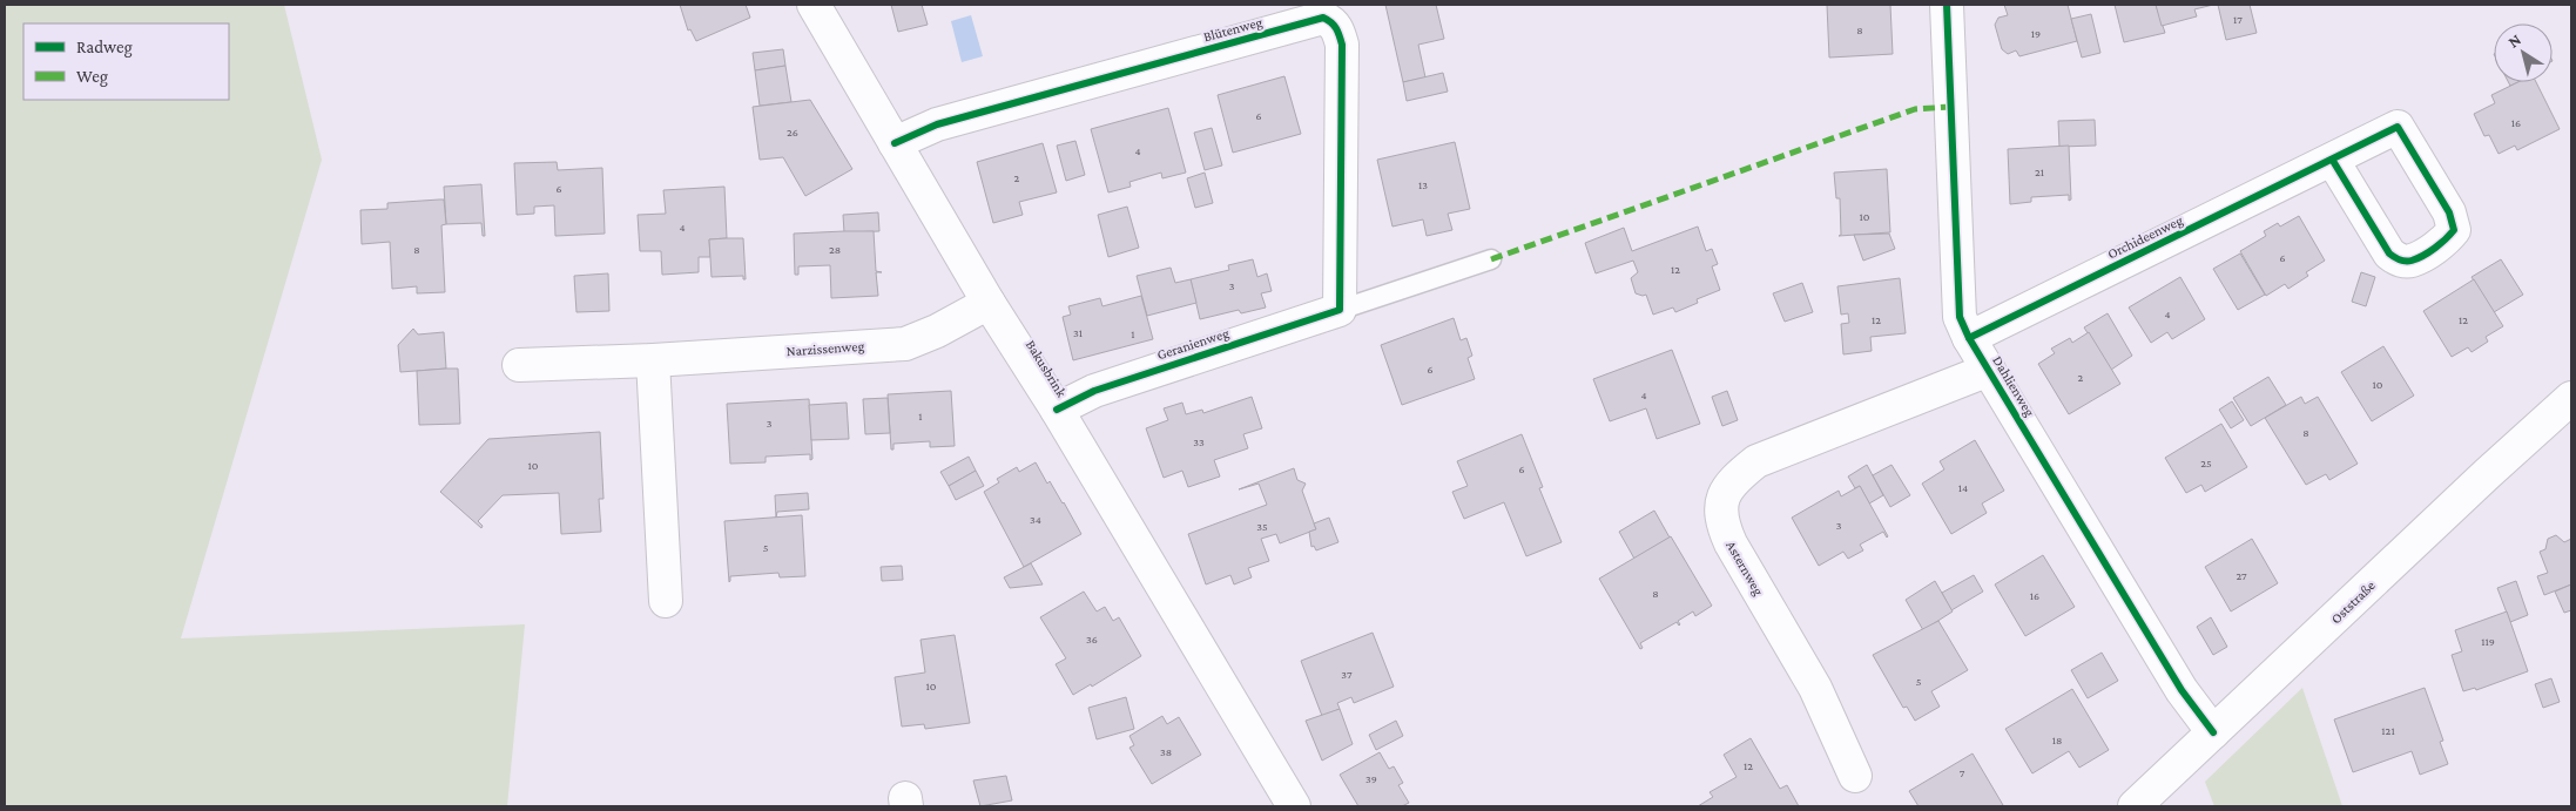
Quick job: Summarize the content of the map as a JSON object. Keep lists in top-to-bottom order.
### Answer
{
  "streets": {
    "street": [
      "Blütenweg",
      "Orchideenweg",
      "Geranienweg",
      "Narzissenweg",
      "Bakusbrink",
      "Dahlienweg",
      "Asternweg",
      "Oststraße"
    ]
  },
  "crossings": [
    ["Blütenweg", "Geranienweg"],
    ["Blütenweg", "Bakusbrink"],
    ["Orchideenweg", "Dahlienweg"],
    ["Geranienweg", "Bakusbrink"],
    ["Narzissenweg", "Bakusbrink"],
    ["Dahlienweg", "Asternweg"],
    ["Dahlienweg", "Oststraße"]
  ],
  "house_numbers": [
    "17",
    "8",
    "19",
    "6",
    "16",
    "26",
    "4",
    "21",
    "2",
    "13",
    "6",
    "10",
    "4",
    "8",
    "28",
    "6",
    "12",
    "3",
    "4",
    "12",
    "12",
    "31",
    "1",
    "6",
    "2",
    "10",
    "4",
    "1",
    "3",
    "8",
    "33",
    "25",
    "10",
    "6",
    "14",
    "34",
    "3",
    "35",
    "5",
    "27",
    "8",
    "16",
    "36",
    "119",
    "37",
    "5",
    "10",
    "121",
    "18",
    "38",
    "12",
    "7",
    "39"
  ],
  "legend": ["Radweg", "Weg"],
  "north": "top left"
}
